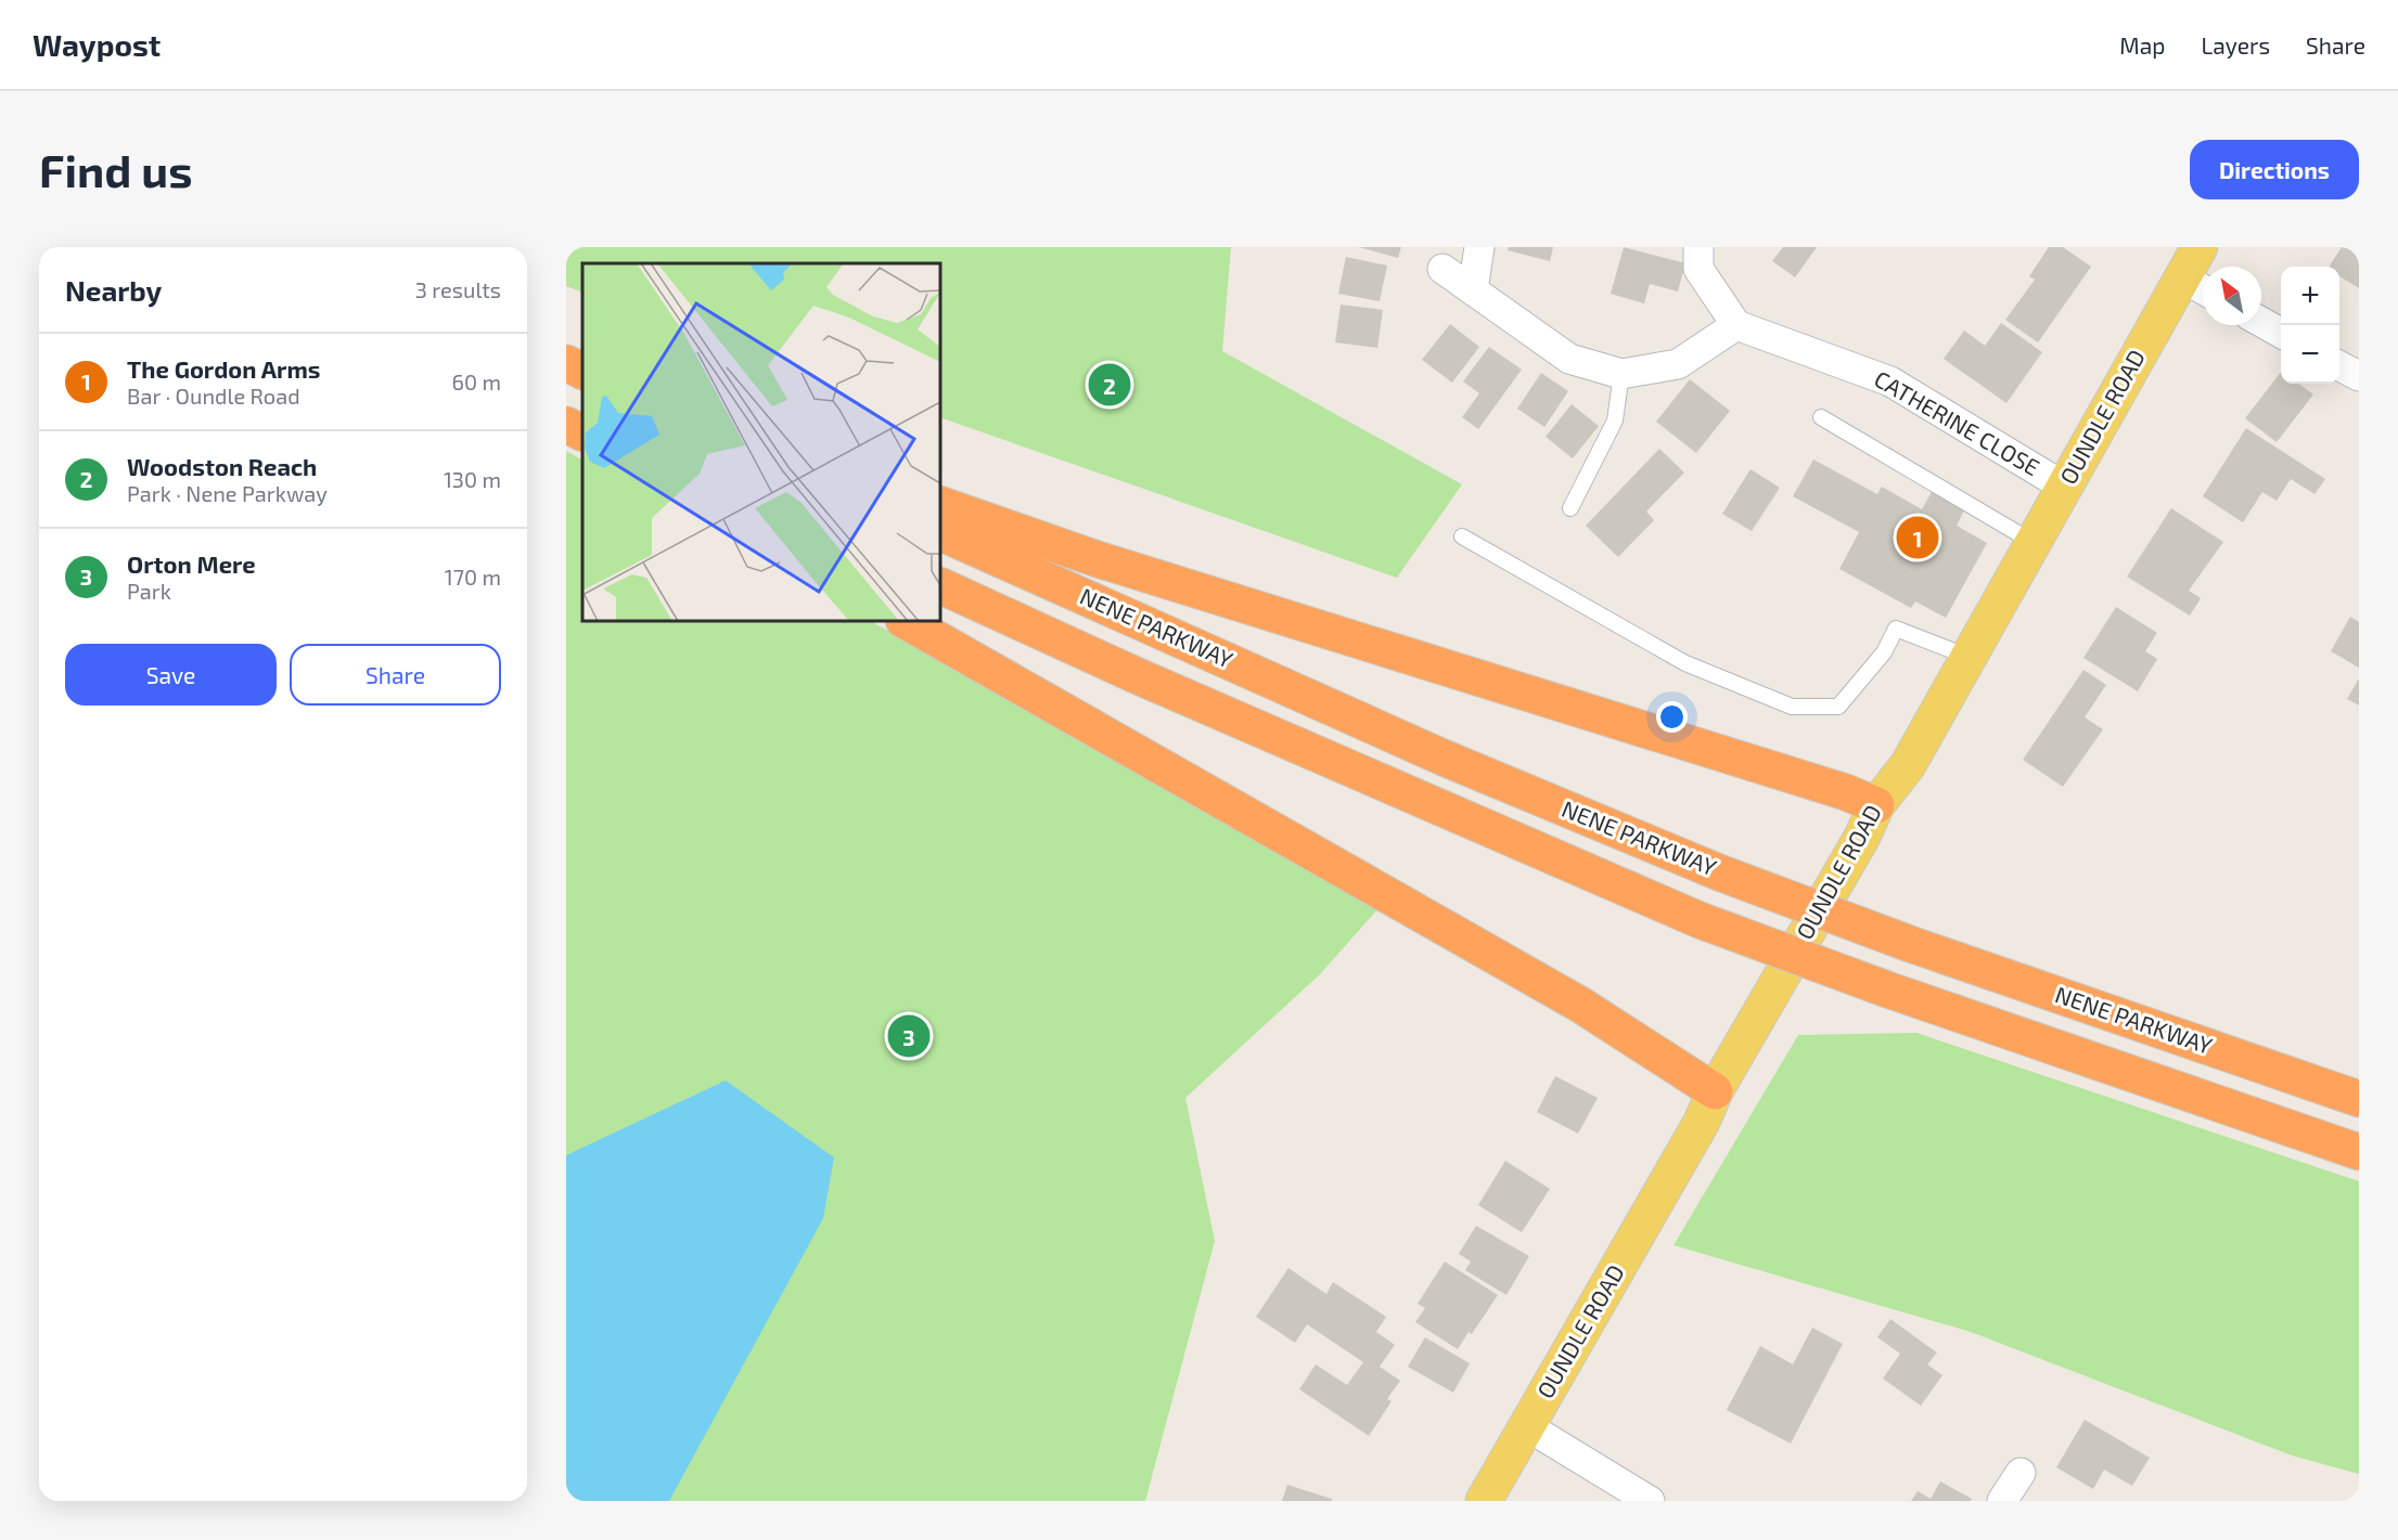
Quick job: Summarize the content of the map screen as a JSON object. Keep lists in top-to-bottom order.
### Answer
{
  "streets": {
    "highway": ["NENE PARKWAY"],
    "main road": ["OUNDLE ROAD"],
    "street": ["CATHERINE CLOSE"]
  },
  "crossings": [
    ["OUNDLE ROAD", "CATHERINE CLOSE"]
  ],
  "north": "top left",
  "page": {
    "header": "Waypost",
    "nav": ["Map", "Layers", "Share"],
    "buttons": [
      "Directions",
      ["Save", "Share"]
    ],
    "title": "Find us",
    "heading": ["Nearby", "3 results"],
    "map_buttons": ["+", "−"],
    "list": [
      {
        "mark": "1",
        "name": "The Gordon Arms",
        "note": "Bar · Oundle Road",
        "value": "60 m"
      },
      {
        "mark": "2",
        "name": "Woodston Reach",
        "note": "Park · Nene Parkway",
        "value": "130 m"
      },
      {
        "mark": "3",
        "name": "Orton Mere",
        "note": "Park",
        "value": "170 m"
      }
    ],
    "pins": ["2", "1", "3"]
  }
}
